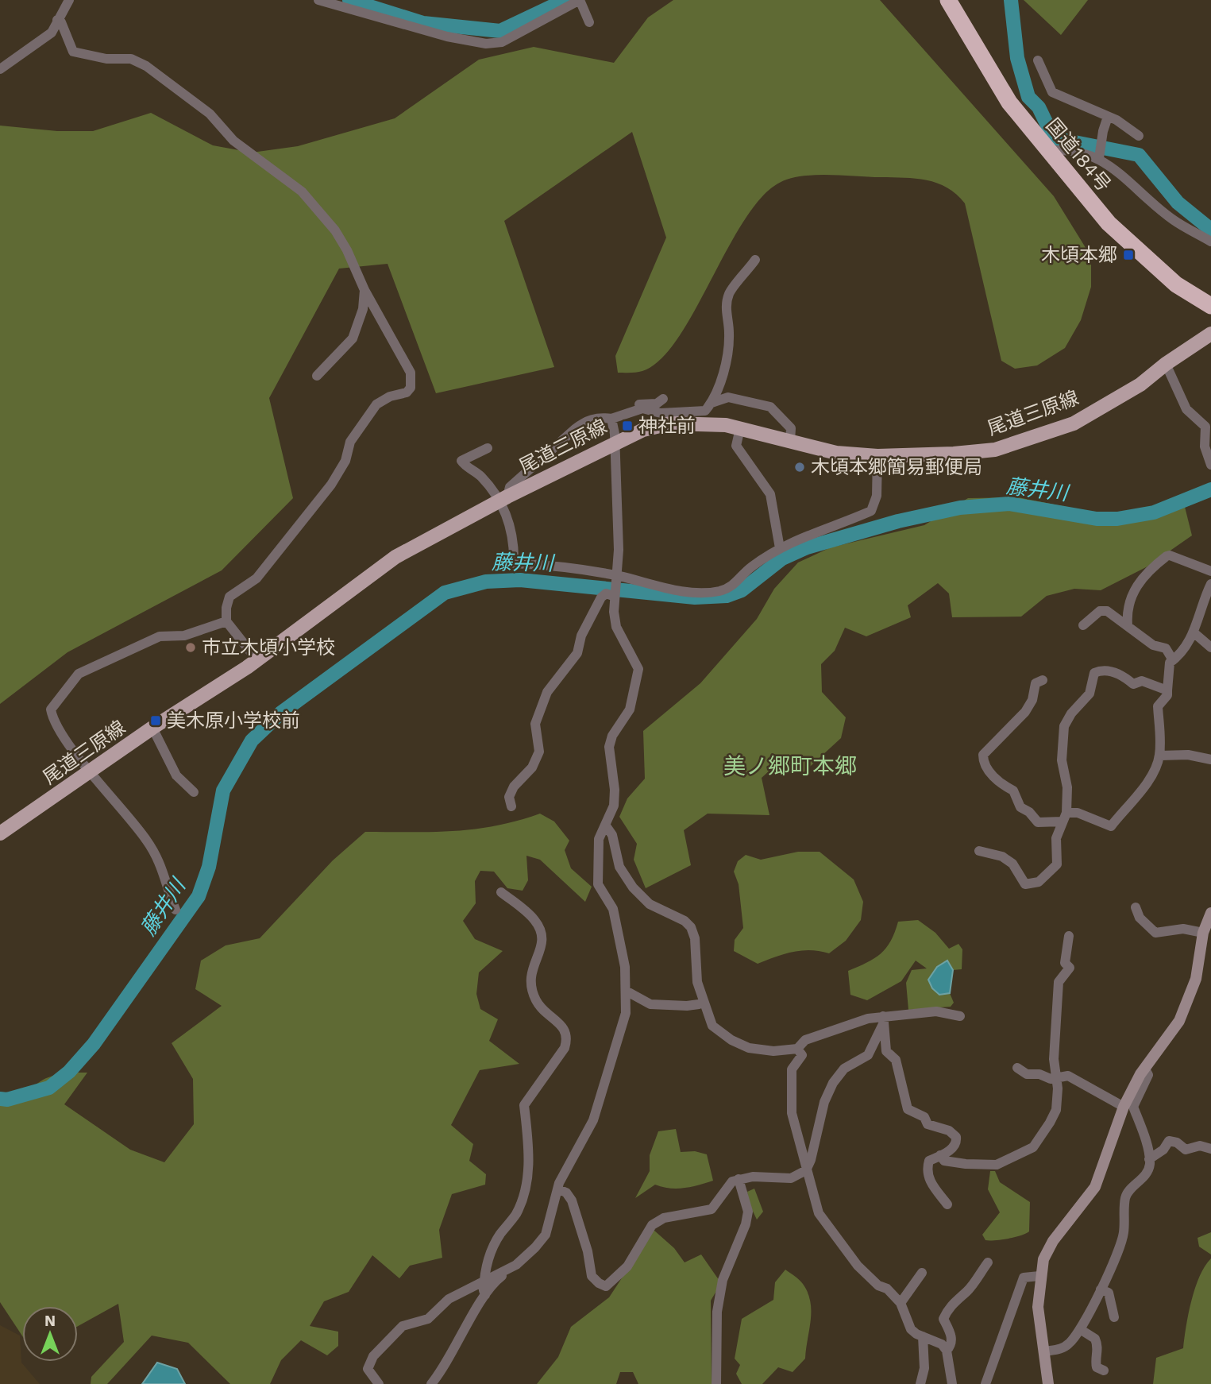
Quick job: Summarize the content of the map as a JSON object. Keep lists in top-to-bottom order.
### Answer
{
  "streets": {
    "highway": ["国道184号"],
    "main road": ["尾道三原線"]
  },
  "districts": ["美ノ郷町本郷"],
  "water": ["藤井川"],
  "places": {
    "transit": ["木頃本郷", "神社前", "美木原小学校前"],
    "other": ["木頃本郷簡易郵便局", "市立木頃小学校"]
  },
  "north": "top"
}
